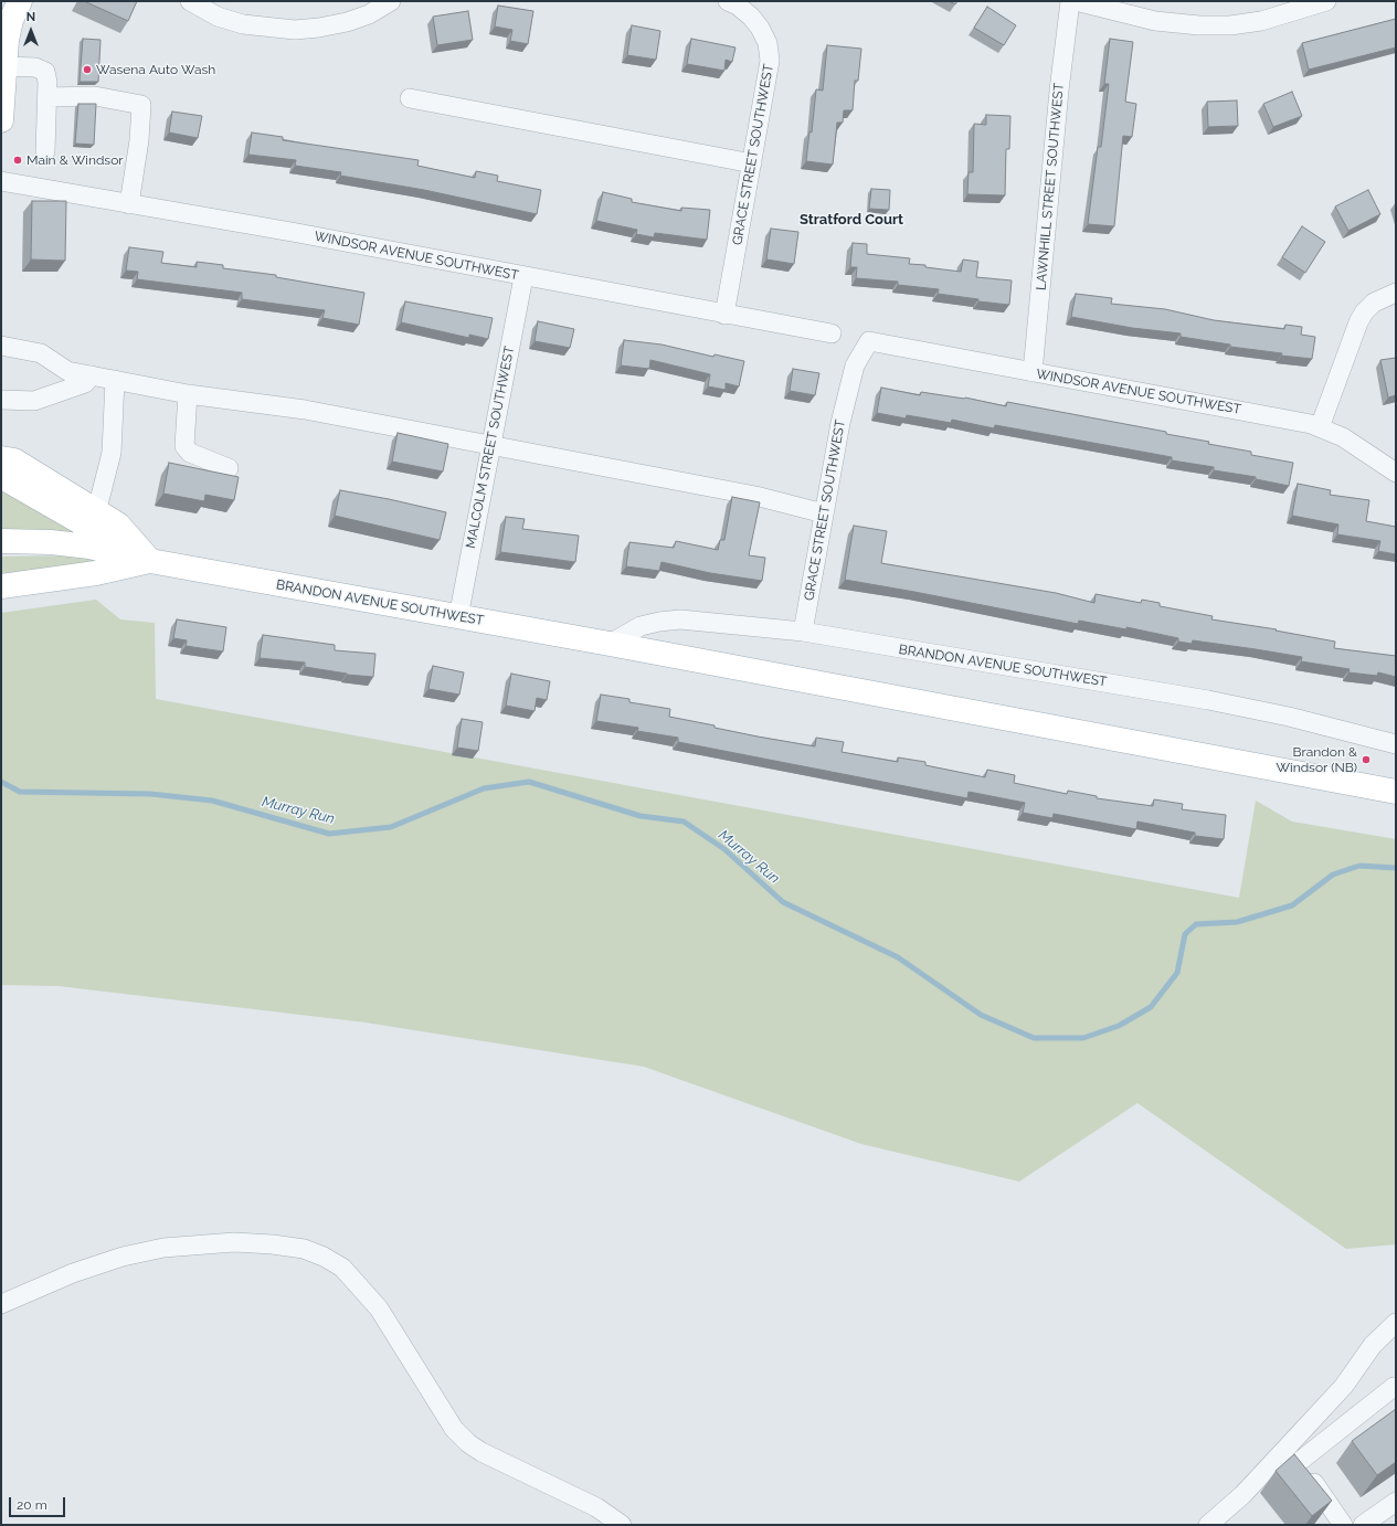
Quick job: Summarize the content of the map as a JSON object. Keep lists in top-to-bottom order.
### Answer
{
  "streets": {
    "main road": ["BRANDON AVENUE SOUTHWEST"],
    "street": [
      "GRACE STREET SOUTHWEST",
      "LAWNHILL STREET SOUTHWEST",
      "WINDSOR AVENUE SOUTHWEST",
      "MALCOLM STREET SOUTHWEST"
    ]
  },
  "crossings": [
    ["GRACE STREET SOUTHWEST", "WINDSOR AVENUE SOUTHWEST"],
    ["GRACE STREET SOUTHWEST", "BRANDON AVENUE SOUTHWEST"],
    ["LAWNHILL STREET SOUTHWEST", "WINDSOR AVENUE SOUTHWEST"],
    ["WINDSOR AVENUE SOUTHWEST", "MALCOLM STREET SOUTHWEST"],
    ["MALCOLM STREET SOUTHWEST", "BRANDON AVENUE SOUTHWEST"]
  ],
  "districts": ["Stratford Court"],
  "water": ["Murray Run"],
  "places": ["Wasena Auto Wash", "Main & Windsor", "Brandon & Windsor (NB)"],
  "scale_bar": "20 m",
  "north": "top"
}
